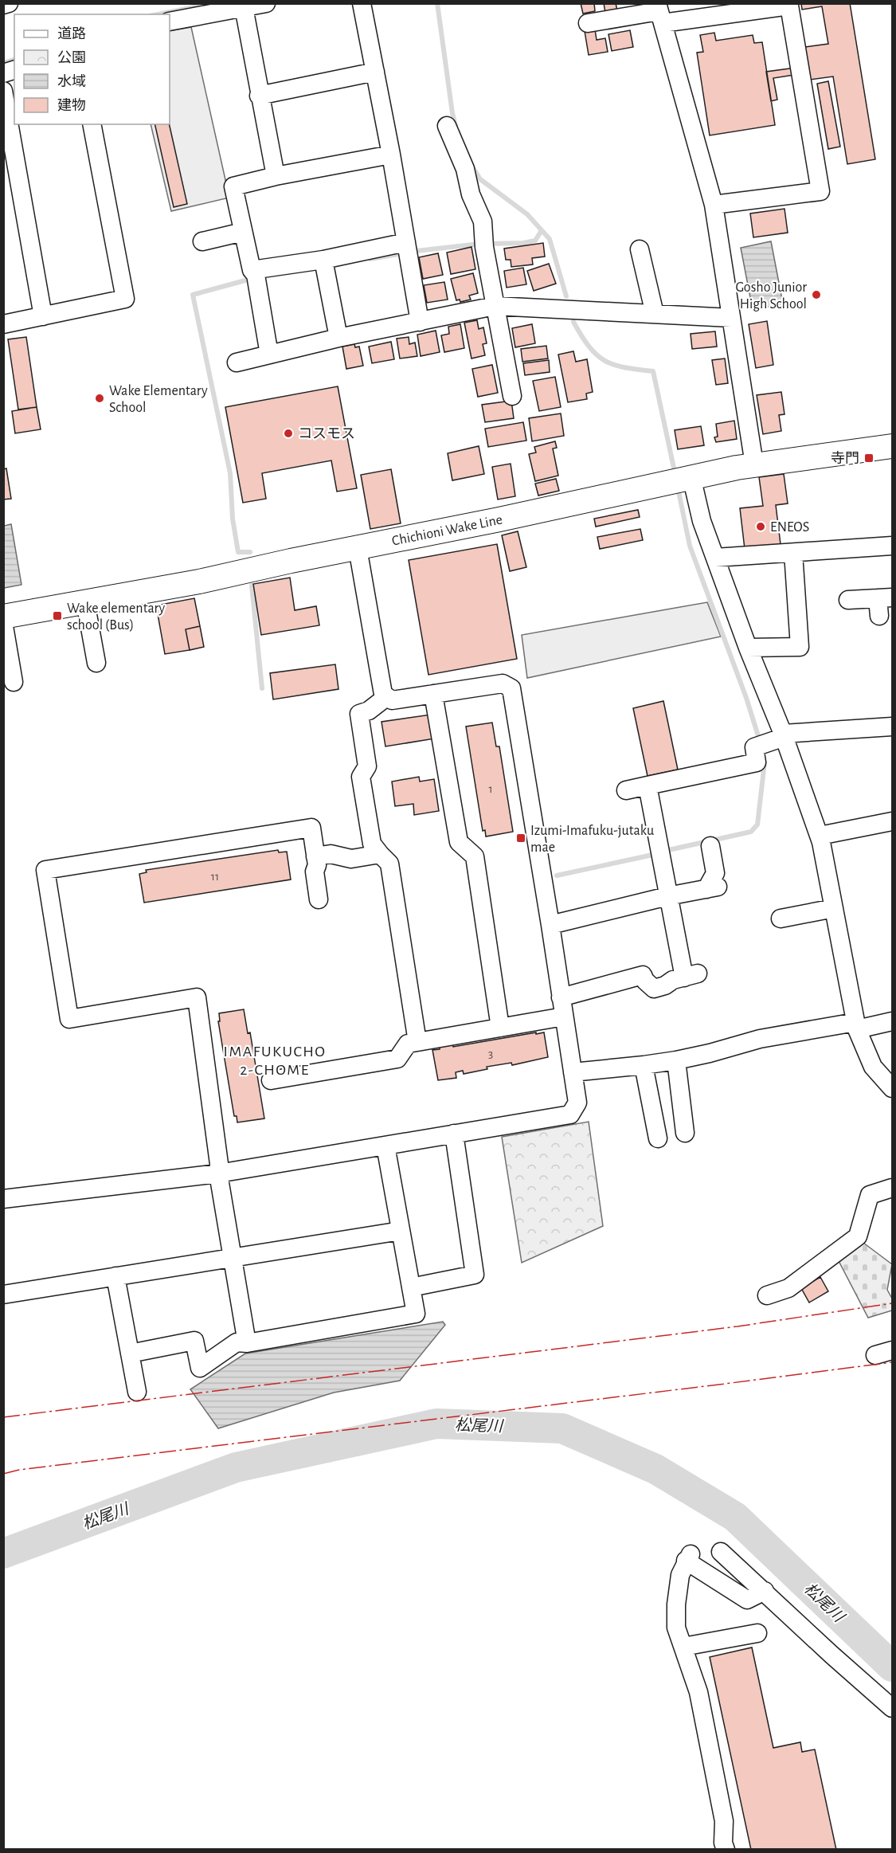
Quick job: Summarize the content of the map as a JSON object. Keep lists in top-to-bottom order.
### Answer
{
  "streets": {
    "main road": ["Chichioni Wake Line"]
  },
  "districts": ["IMAFUKUCHO 2-CHOME"],
  "water": ["松尾川"],
  "places": {
    "other": [
      "Gosho Junior High School",
      "Wake Elementary School",
      "コスモス",
      "ENEOS"
    ],
    "transit": ["寺門", "Wake elementary school (Bus)", "Izumi-Imafuku-jutaku mae"]
  },
  "house_numbers": ["1", "11", "3"],
  "legend": [
    "道路",
    "公園",
    "水域",
    "建物"
  ]
}
